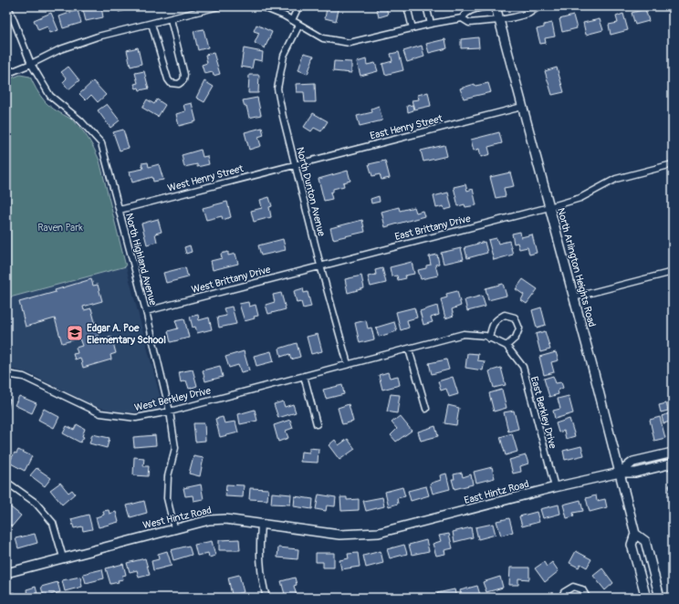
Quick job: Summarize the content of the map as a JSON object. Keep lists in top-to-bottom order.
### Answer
{
  "streets": {
    "main road": ["North Arlington Heights Road", "East Hintz Road", "West Hintz Road"],
    "street": [
      "East Henry Street",
      "West Henry Street",
      "North Dunton Avenue",
      "East Brittany Drive",
      "North Highland Avenue",
      "West Brittany Drive",
      "West Berkley Drive",
      "East Berkley Drive"
    ]
  },
  "crossings": [
    ["East Henry Street", "West Henry Street"],
    ["East Henry Street", "North Dunton Avenue"],
    ["East Henry Street", "North Arlington Heights Road"],
    ["West Henry Street", "North Dunton Avenue"],
    ["West Henry Street", "North Highland Avenue"],
    ["North Dunton Avenue", "East Brittany Drive"],
    ["North Dunton Avenue", "West Brittany Drive"],
    ["North Dunton Avenue", "West Berkley Drive"],
    ["North Dunton Avenue", "East Berkley Drive"],
    ["East Brittany Drive", "North Arlington Heights Road"],
    ["East Brittany Drive", "West Brittany Drive"],
    ["North Highland Avenue", "West Brittany Drive"],
    ["North Highland Avenue", "West Berkley Drive"],
    ["North Highland Avenue", "West Hintz Road"],
    ["North Arlington Heights Road", "East Hintz Road"],
    ["West Berkley Drive", "East Berkley Drive"],
    ["East Berkley Drive", "East Hintz Road"],
    ["East Hintz Road", "West Hintz Road"]
  ],
  "parks": ["Raven Park"],
  "places": {
    "school or university": ["Edgar A. Poe Elementary School"]
  }
}
